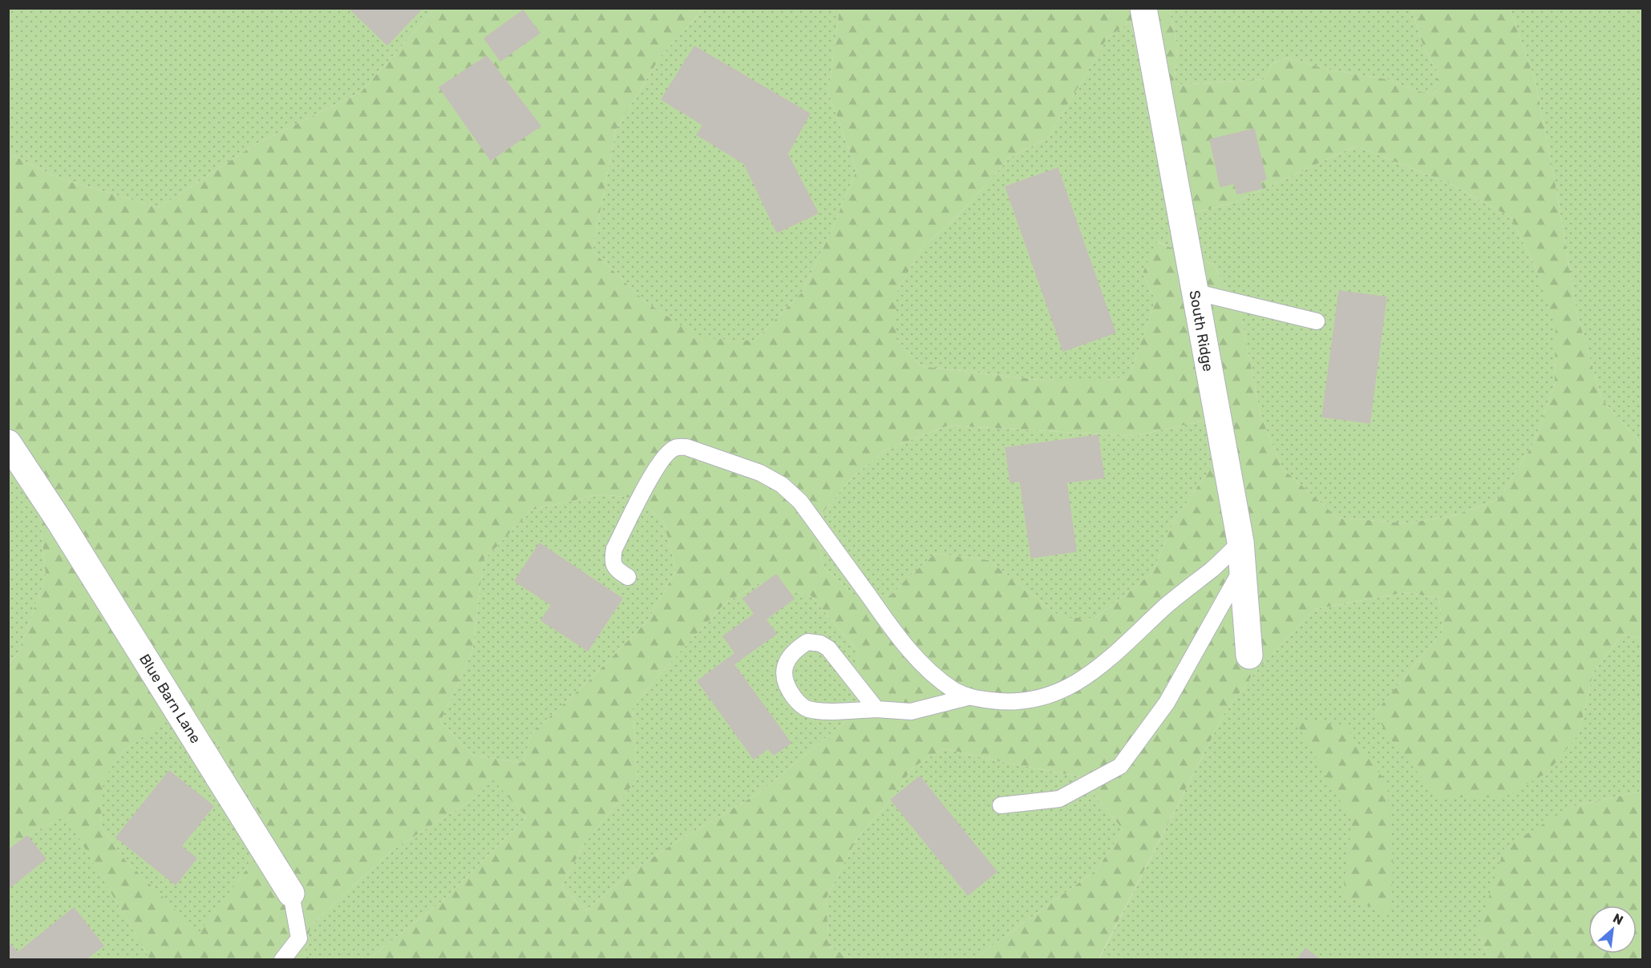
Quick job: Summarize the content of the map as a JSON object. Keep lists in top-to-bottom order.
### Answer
{
  "streets": {
    "street": ["South Ridge", "Blue Barn Lane"]
  },
  "north": "top right"
}
